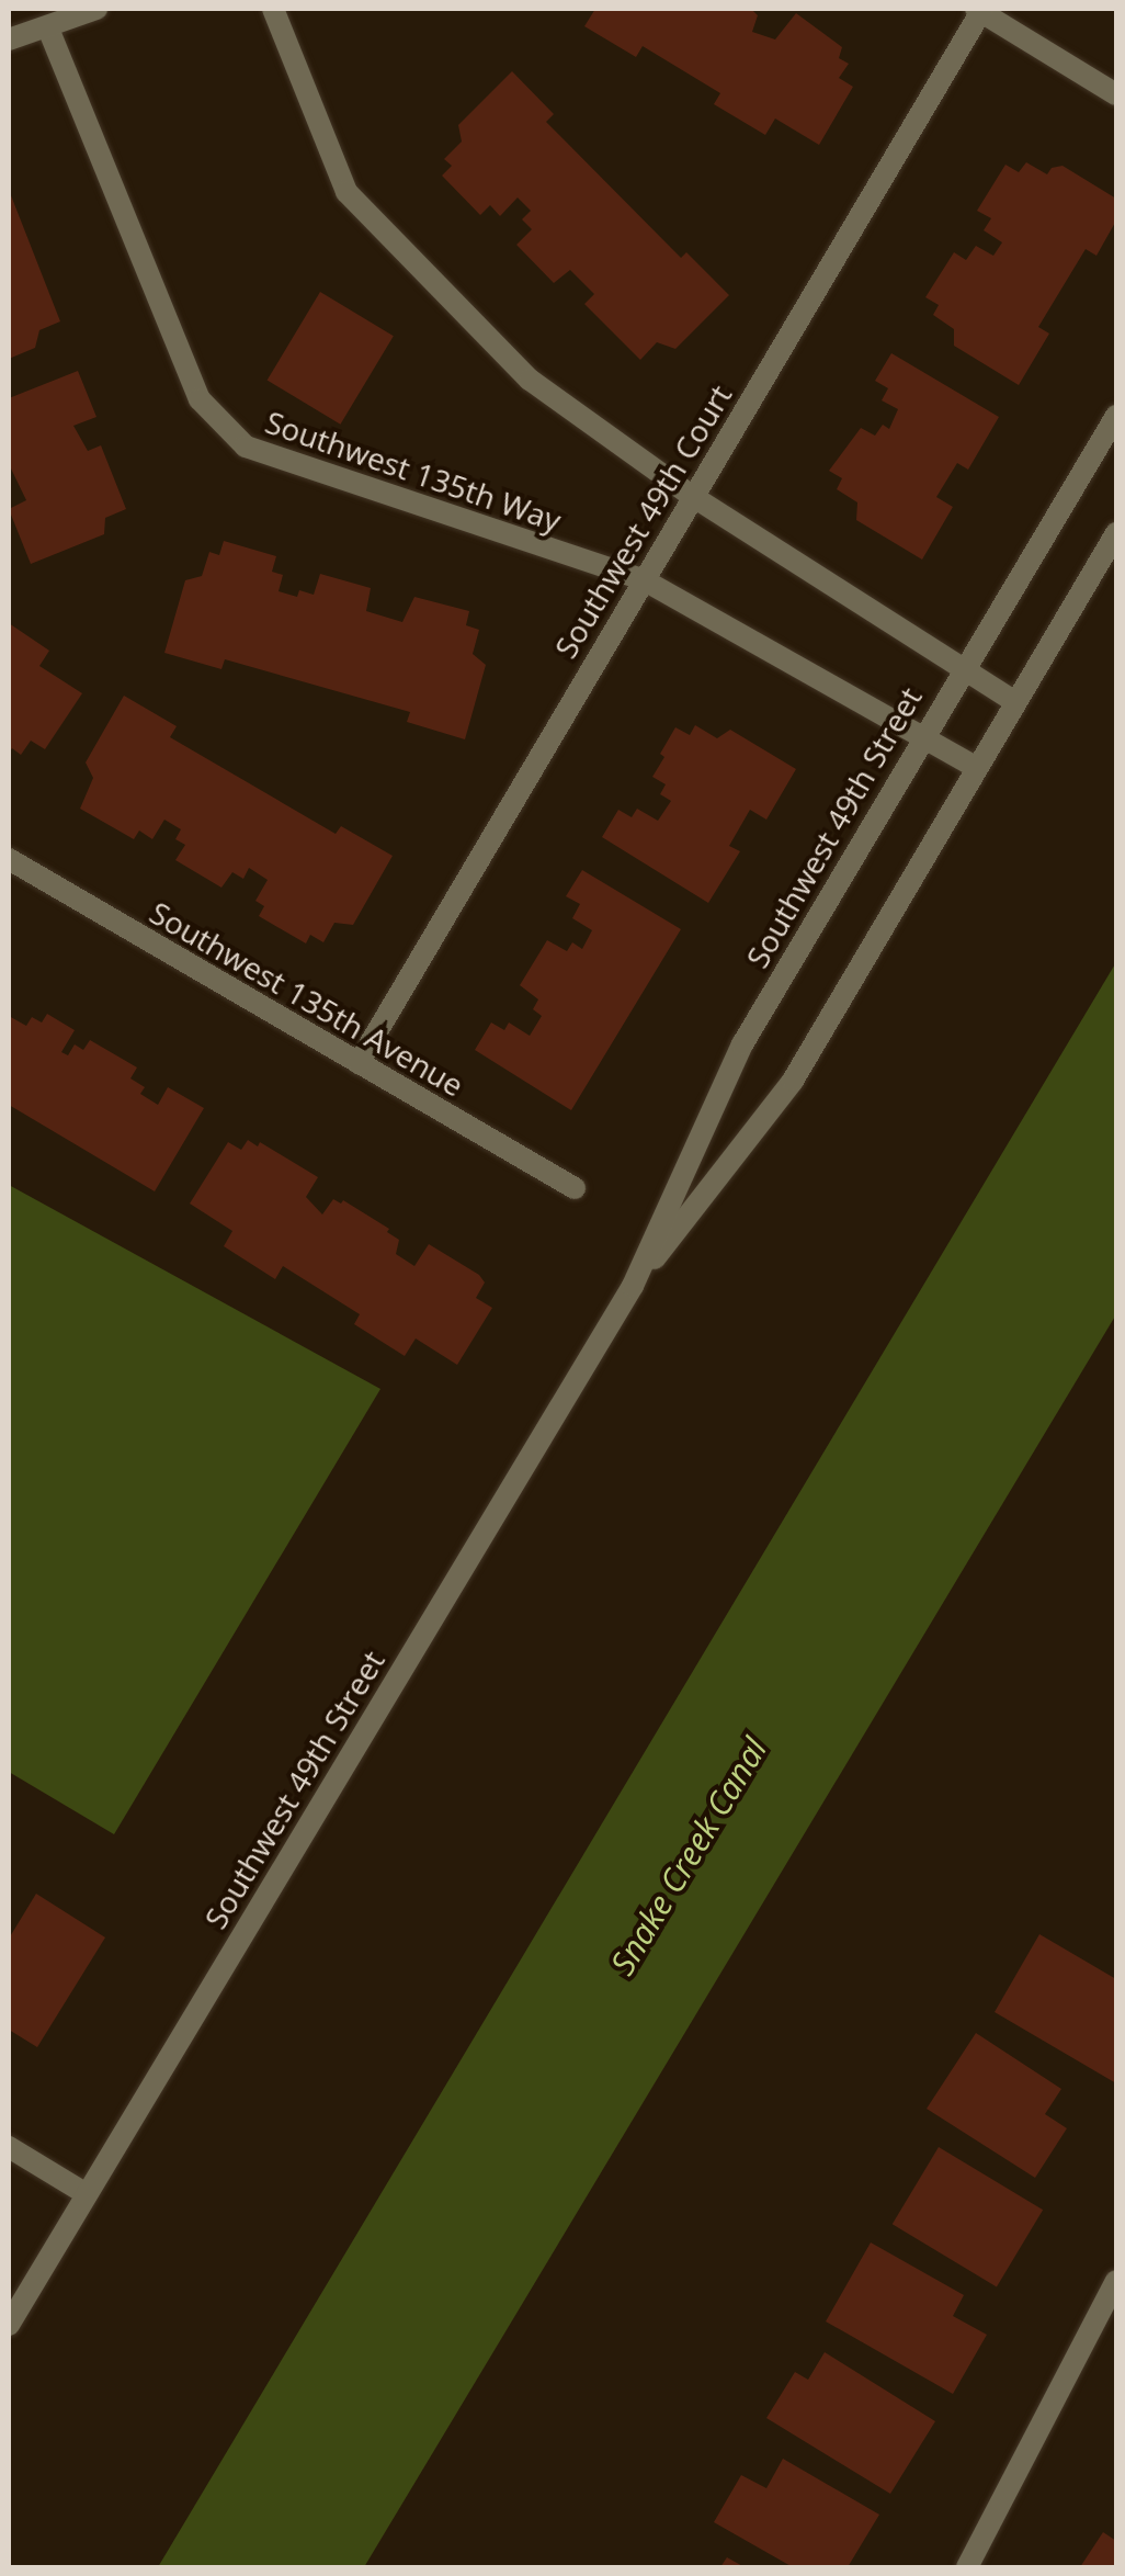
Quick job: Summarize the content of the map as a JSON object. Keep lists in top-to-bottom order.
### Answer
{
  "streets": {
    "street": [
      "Southwest 135th Way",
      "Southwest 49th Court",
      "Southwest 49th Street",
      "Southwest 135th Avenue"
    ]
  },
  "crossings": [
    ["Southwest 135th Way", "Southwest 49th Court"],
    ["Southwest 135th Way", "Southwest 49th Street"],
    ["Southwest 49th Court", "Southwest 135th Avenue"]
  ],
  "water": ["Snake Creek Canal"]
}
